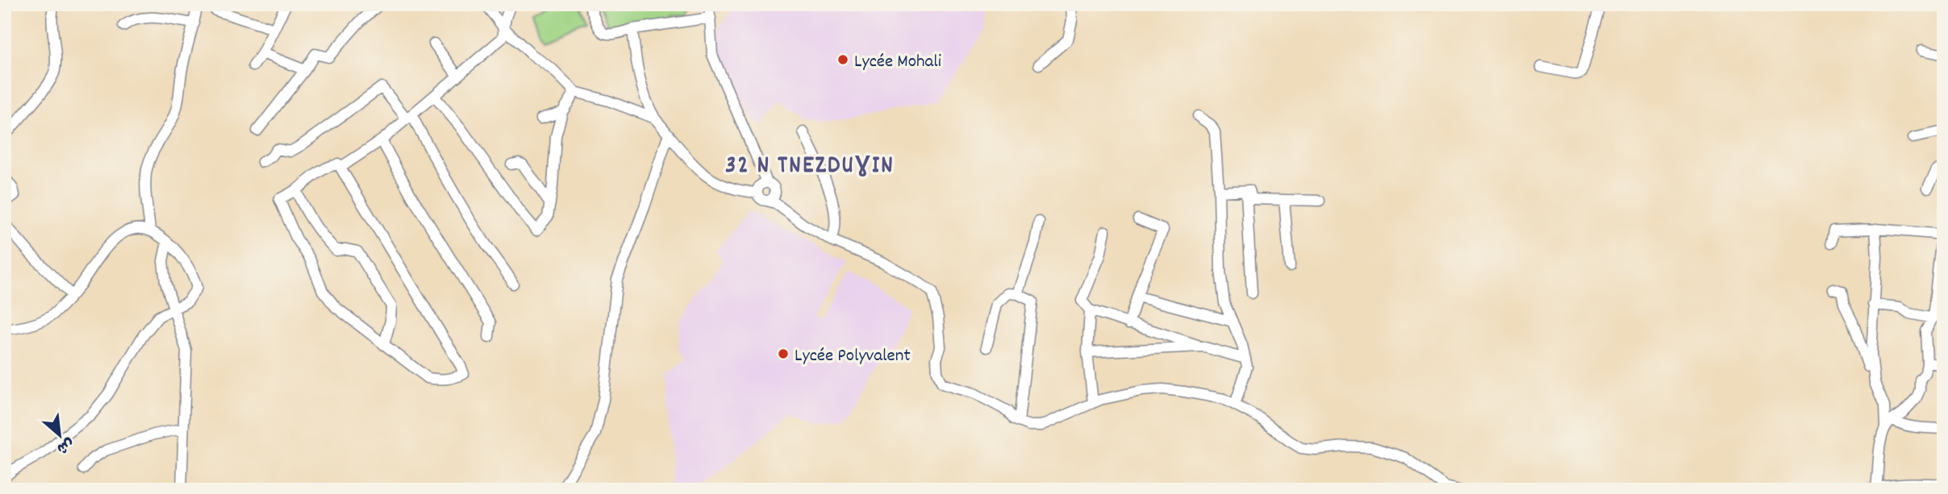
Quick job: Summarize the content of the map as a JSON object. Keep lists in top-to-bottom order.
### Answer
{
  "districts": ["32 N TNEZDUƔIN"],
  "places": ["Lycée Mohali", "Lycée Polyvalent"],
  "north": "bottom right"
}
